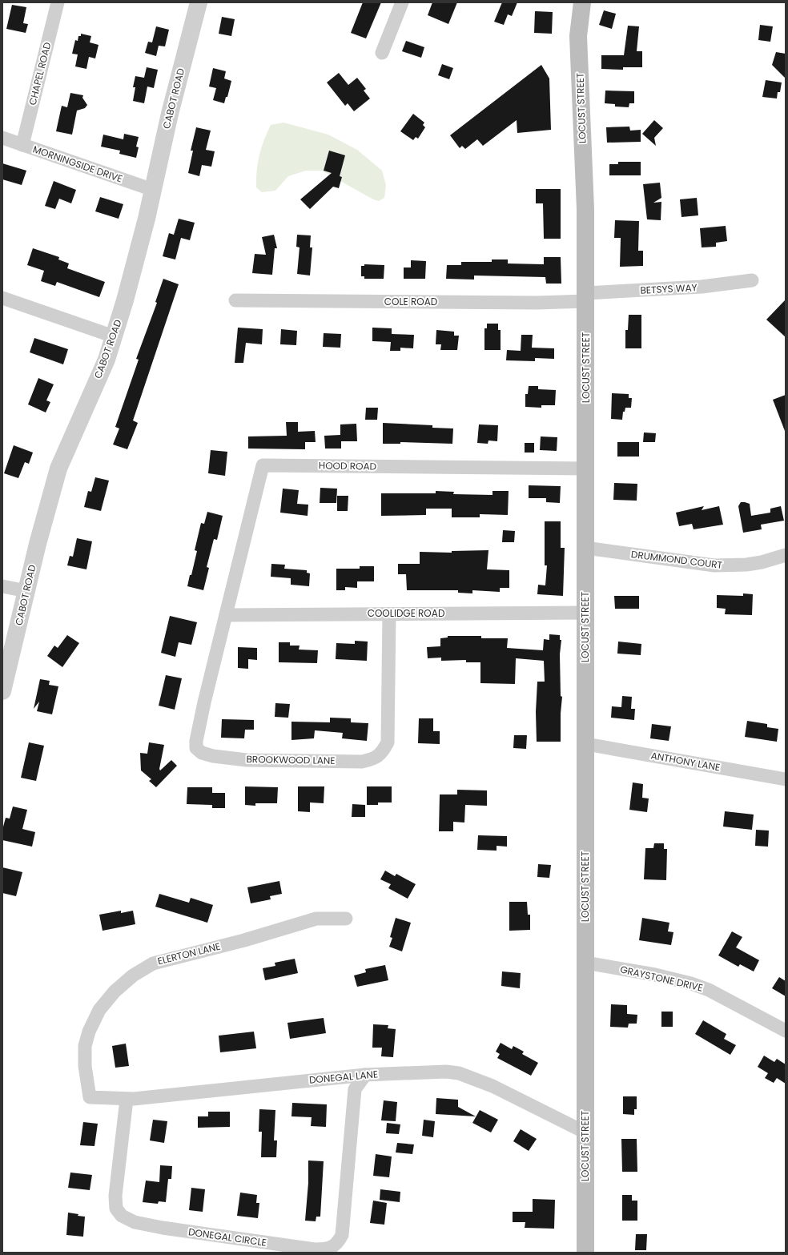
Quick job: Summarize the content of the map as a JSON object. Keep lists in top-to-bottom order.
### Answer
{
  "streets": {
    "main road": ["LOCUST STREET"],
    "street": [
      "CHAPEL ROAD",
      "CABOT ROAD",
      "MORNINGSIDE DRIVE",
      "BETSYS WAY",
      "COLE ROAD",
      "HOOD ROAD",
      "DRUMMOND COURT",
      "COOLIDGE ROAD",
      "BROOKWOOD LANE",
      "ANTHONY LANE",
      "ELERTON LANE",
      "GRAYSTONE DRIVE",
      "DONEGAL LANE",
      "DONEGAL CIRCLE"
    ]
  },
  "crossings": [
    ["CHAPEL ROAD", "MORNINGSIDE DRIVE"],
    ["CABOT ROAD", "MORNINGSIDE DRIVE"],
    ["LOCUST STREET", "BETSYS WAY"],
    ["LOCUST STREET", "COLE ROAD"],
    ["LOCUST STREET", "HOOD ROAD"],
    ["LOCUST STREET", "DRUMMOND COURT"],
    ["LOCUST STREET", "COOLIDGE ROAD"],
    ["LOCUST STREET", "ANTHONY LANE"],
    ["LOCUST STREET", "GRAYSTONE DRIVE"],
    ["LOCUST STREET", "DONEGAL LANE"],
    ["BETSYS WAY", "COLE ROAD"],
    ["HOOD ROAD", "COOLIDGE ROAD"],
    ["HOOD ROAD", "BROOKWOOD LANE"],
    ["COOLIDGE ROAD", "BROOKWOOD LANE"],
    ["ELERTON LANE", "DONEGAL LANE"],
    ["DONEGAL LANE", "DONEGAL CIRCLE"]
  ]
}
